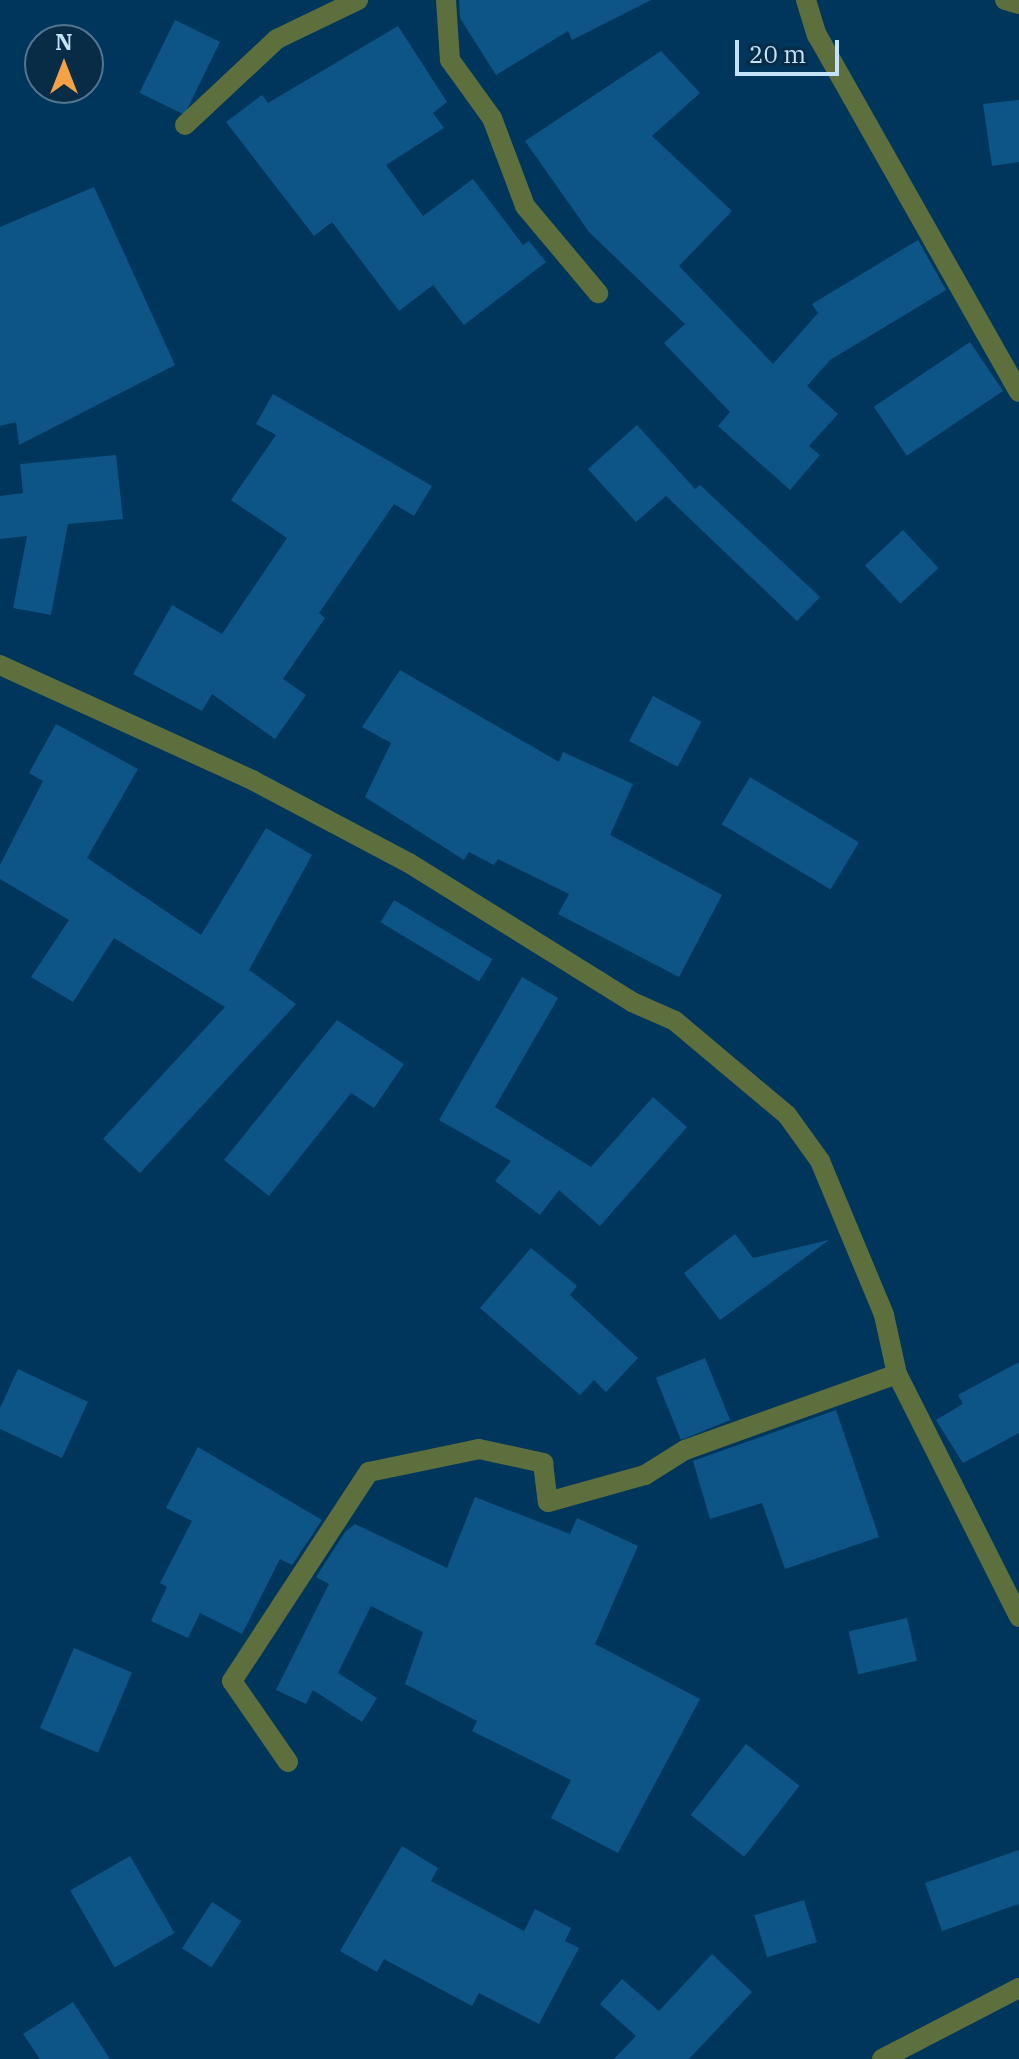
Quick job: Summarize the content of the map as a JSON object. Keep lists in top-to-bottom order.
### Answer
{
  "scale_bar": "20 m",
  "north": "top"
}
